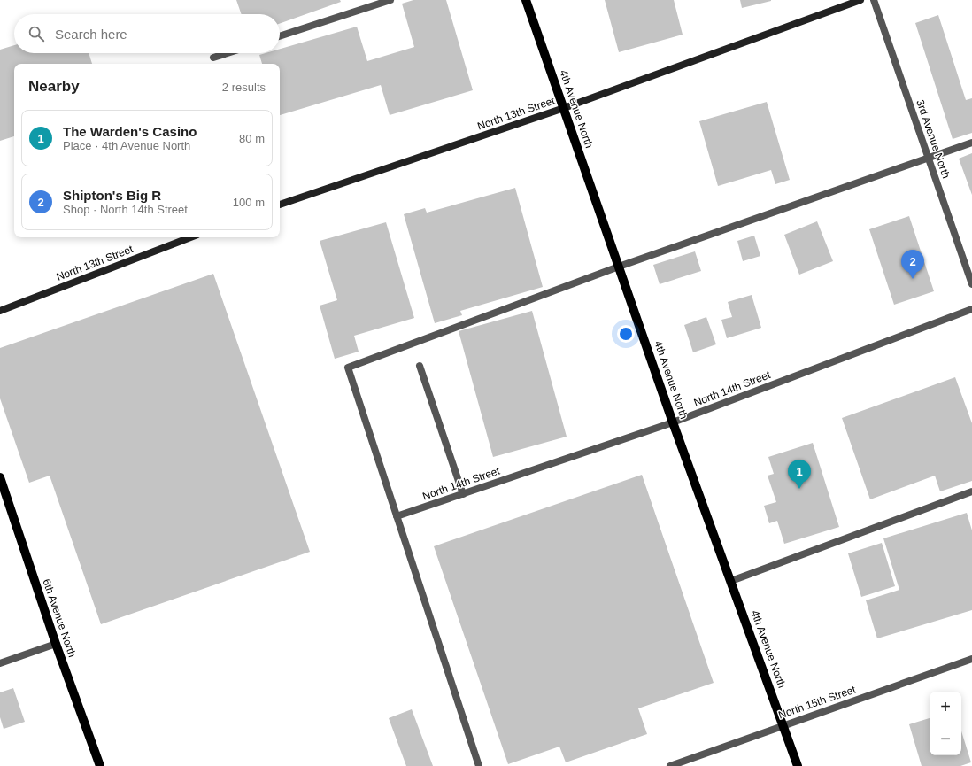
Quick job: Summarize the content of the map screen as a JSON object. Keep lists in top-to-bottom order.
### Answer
{
  "streets": {
    "main road": ["4th Avenue North", "6th Avenue North"],
    "street": [
      "North 13th Street",
      "3rd Avenue North",
      "North 14th Street",
      "North 15th Street"
    ]
  },
  "crossings": [
    ["4th Avenue North", "North 13th Street"],
    ["4th Avenue North", "North 14th Street"],
    ["4th Avenue North", "North 15th Street"]
  ],
  "page": {
    "search": "Search here",
    "heading": ["Nearby", "2 results"],
    "list": [
      {
        "mark": "1",
        "name": "The Warden's Casino",
        "note": "Place · 4th Avenue North",
        "value": "80 m"
      },
      {
        "mark": "2",
        "name": "Shipton's Big R",
        "note": "Shop · North 14th Street",
        "value": "100 m"
      }
    ],
    "pins": ["2", "1"],
    "map_buttons": ["+", "−"]
  }
}
